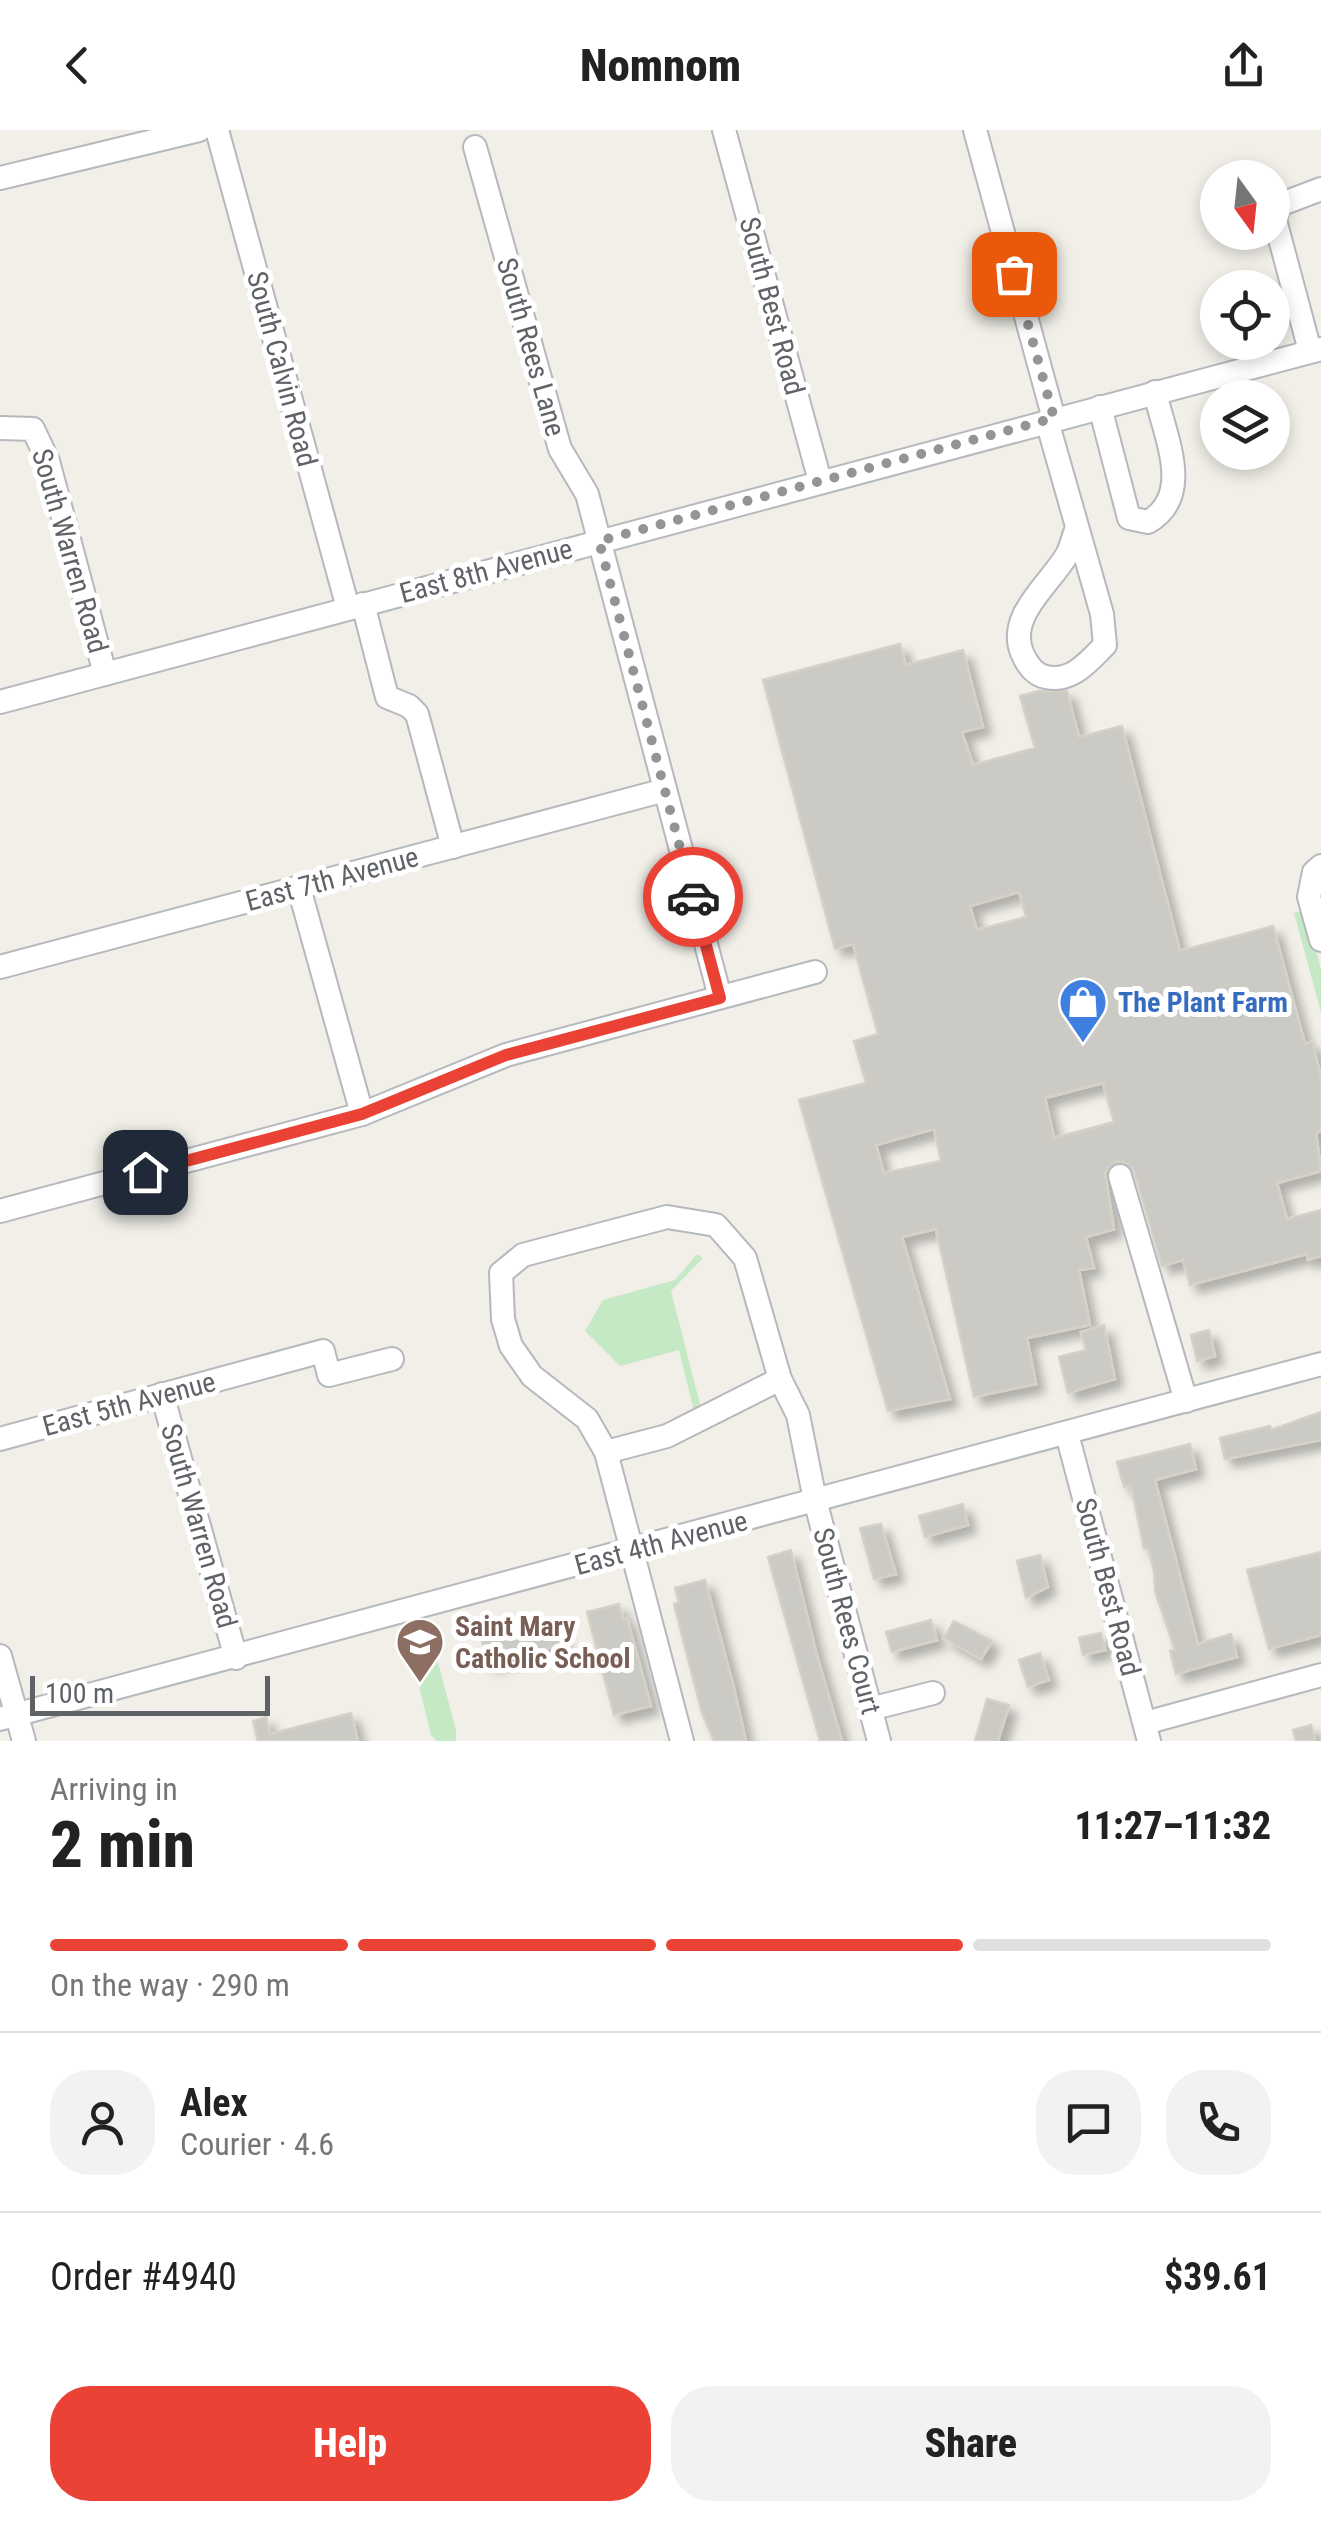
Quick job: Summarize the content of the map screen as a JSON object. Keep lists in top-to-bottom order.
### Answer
{
  "streets": {
    "street": [
      "South Best Road",
      "South Rees Lane",
      "South Calvin Road",
      "South Warren Road",
      "East 8th Avenue",
      "East 7th Avenue",
      "East 5th Avenue",
      "East 4th Avenue",
      "South Rees Court"
    ]
  },
  "crossings": [
    ["South Best Road", "East 8th Avenue"],
    ["South Best Road", "East 4th Avenue"],
    ["South Rees Lane", "East 8th Avenue"],
    ["South Rees Lane", "East 7th Avenue"],
    ["South Calvin Road", "East 8th Avenue"],
    ["South Calvin Road", "East 7th Avenue"],
    ["South Warren Road", "East 8th Avenue"],
    ["South Warren Road", "East 5th Avenue"],
    ["South Warren Road", "East 4th Avenue"],
    ["East 4th Avenue", "South Rees Court"]
  ],
  "places": {
    "shop": ["The Plant Farm"],
    "school or university": ["Saint Mary Catholic School"]
  },
  "scale_bar": "100 m",
  "north": "bottom",
  "page": {
    "header": "Nomnom",
    "scale": "100 m",
    "heading": ["2 min", "Arriving in", "11:27–11:32"],
    "panel": [
      "Alex",
      "Courier · 4.6",
      "Order #4940",
      "$39.61"
    ],
    "bar": "On the way · 290 m",
    "buttons": ["Help", "Share"]
  }
}
